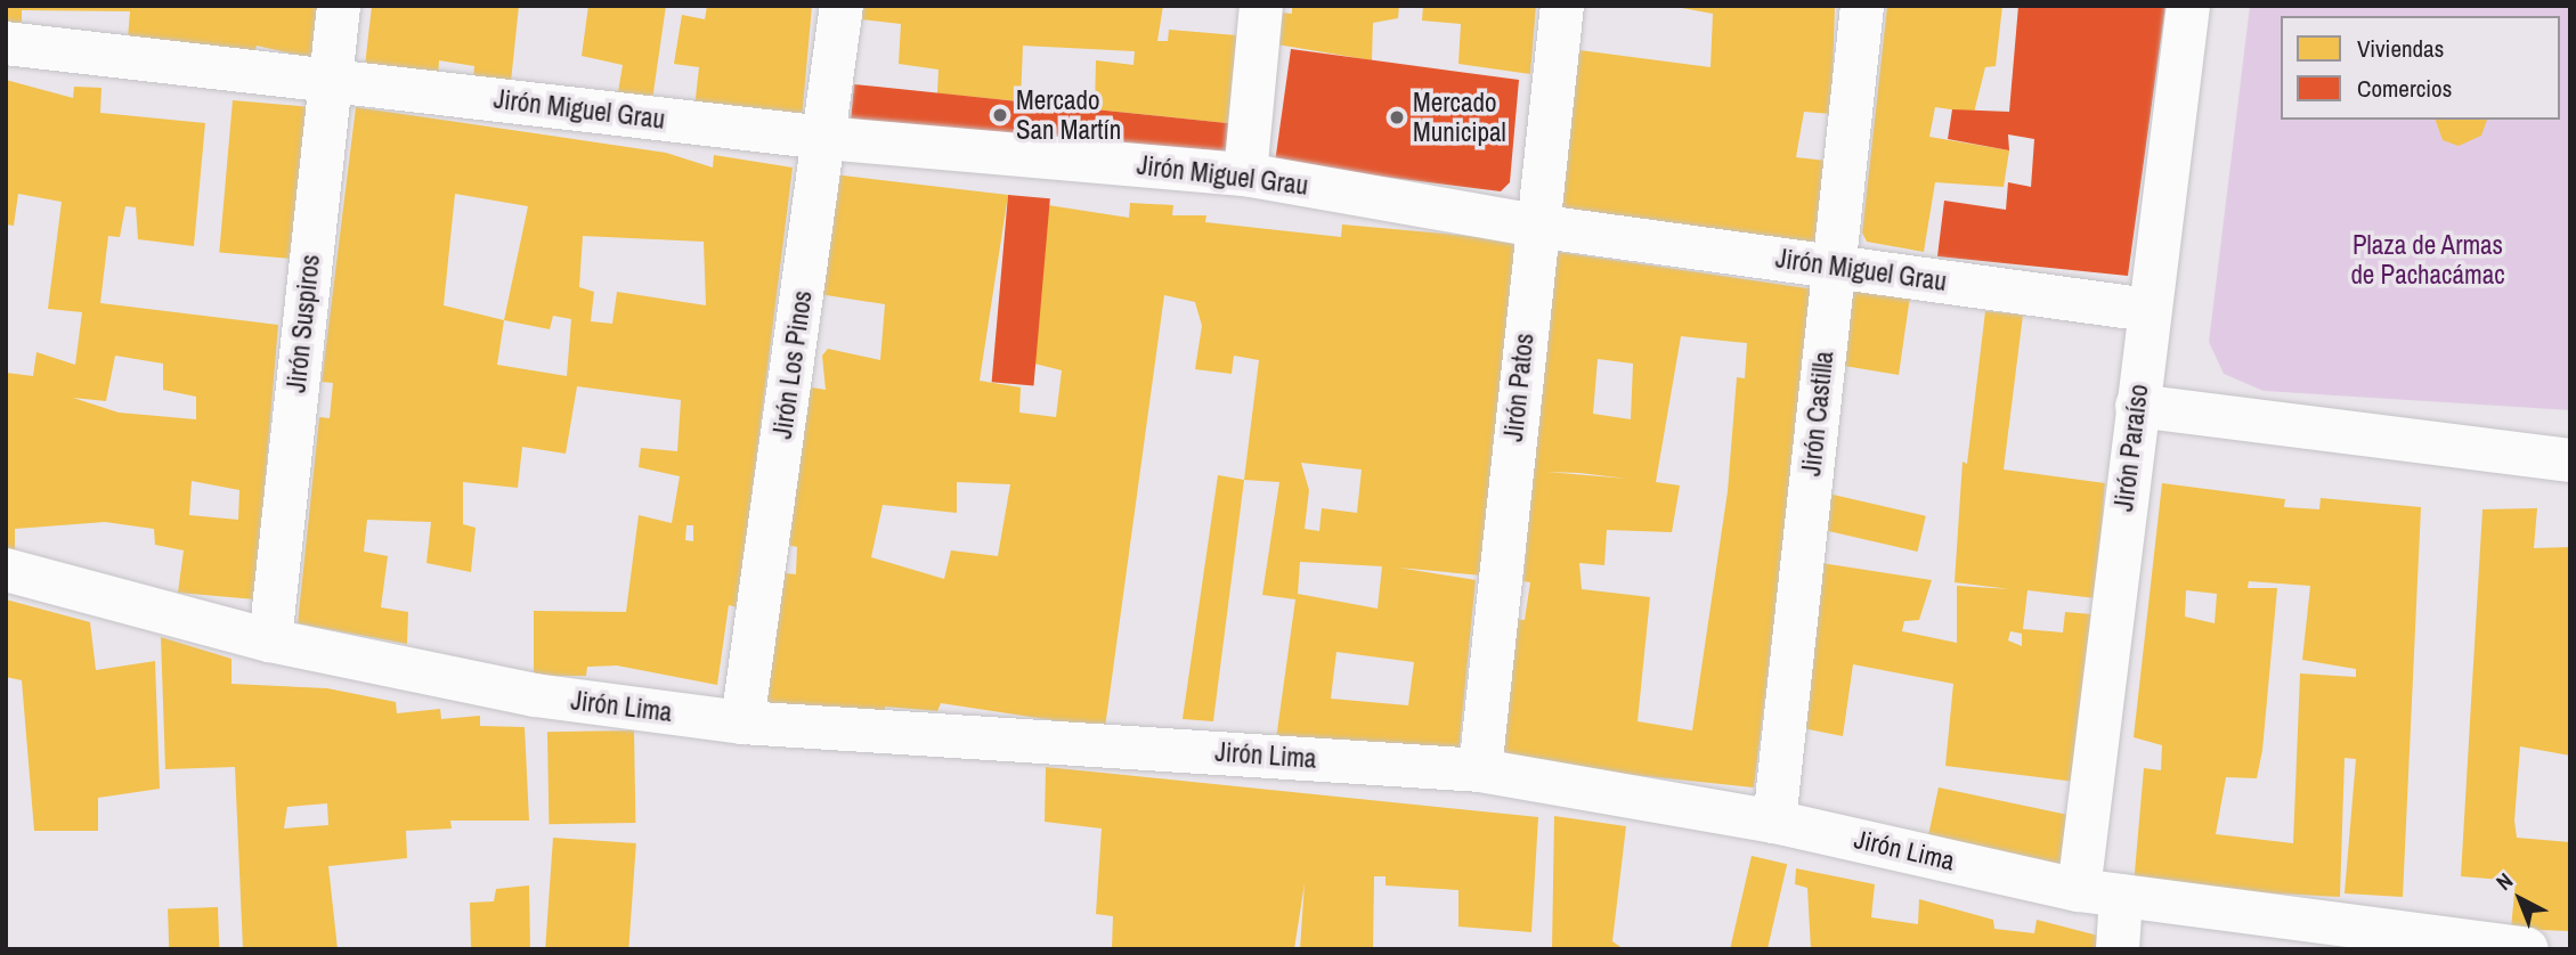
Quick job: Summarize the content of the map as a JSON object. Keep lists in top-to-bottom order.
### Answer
{
  "streets": {
    "street": [
      "Jirón Miguel Grau",
      "Jirón Suspiros",
      "Jirón Los Pinos",
      "Jirón Patos",
      "Jirón Castilla",
      "Jirón Paraíso",
      "Jirón Lima"
    ]
  },
  "crossings": [
    ["Jirón Miguel Grau", "Jirón Suspiros"],
    ["Jirón Miguel Grau", "Jirón Los Pinos"],
    ["Jirón Miguel Grau", "Jirón Patos"],
    ["Jirón Miguel Grau", "Jirón Castilla"],
    ["Jirón Miguel Grau", "Jirón Paraíso"],
    ["Jirón Suspiros", "Jirón Lima"],
    ["Jirón Los Pinos", "Jirón Lima"],
    ["Jirón Patos", "Jirón Lima"],
    ["Jirón Castilla", "Jirón Lima"],
    ["Jirón Paraíso", "Jirón Lima"]
  ],
  "parks": ["Plaza de Armas de Pachacámac"],
  "places": ["Mercado San Martín", "Mercado Municipal"],
  "legend": ["Viviendas", "Comercios"],
  "north": "top left"
}
